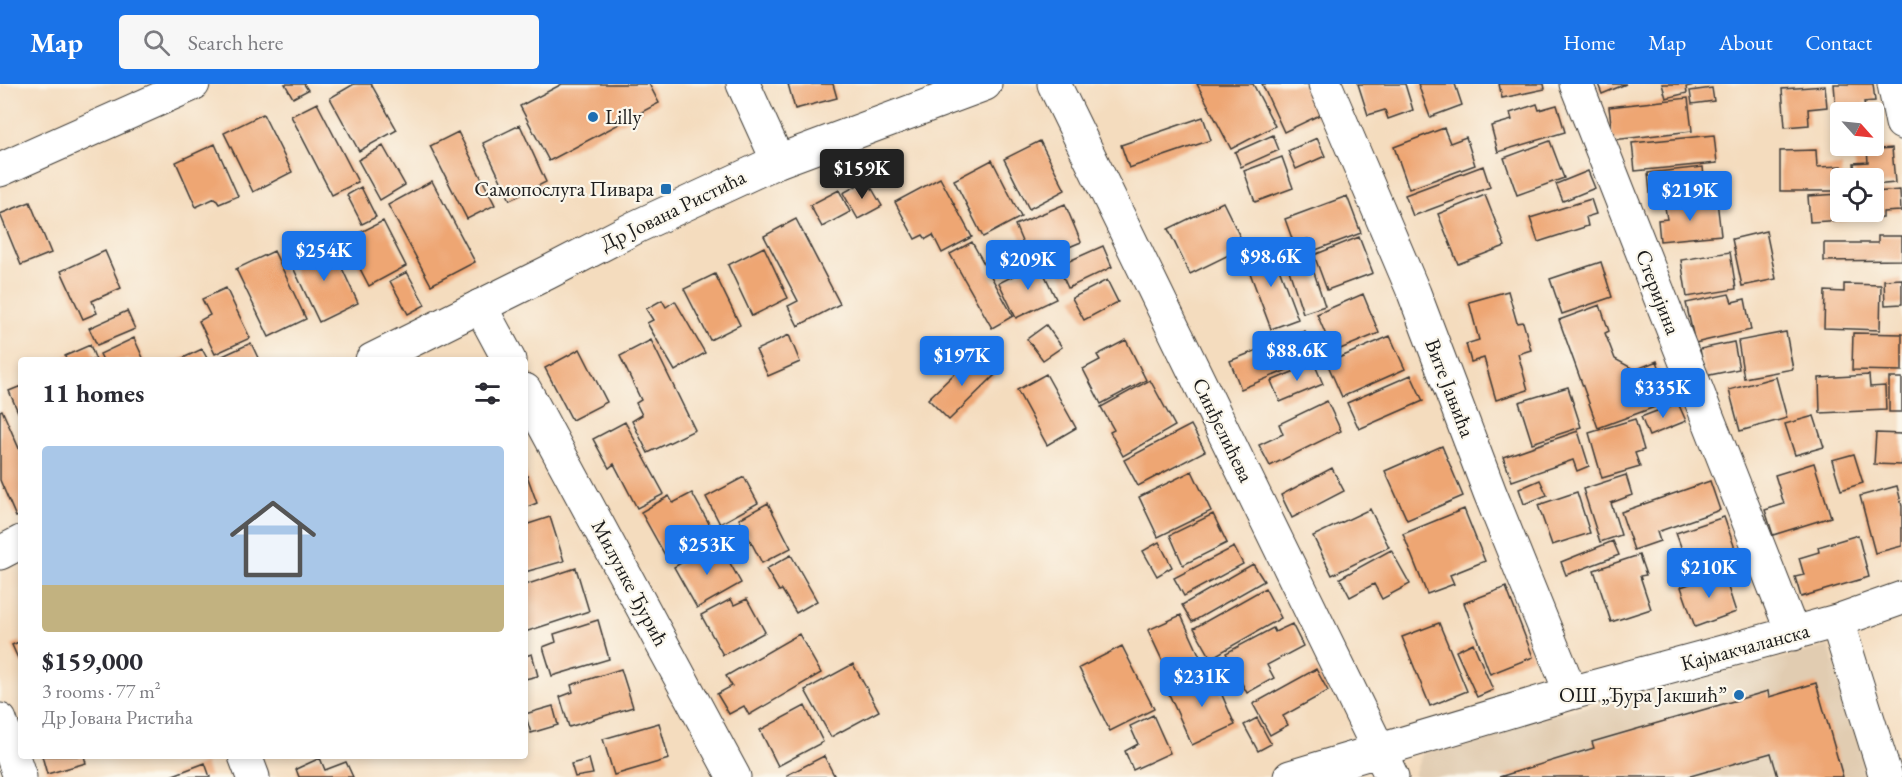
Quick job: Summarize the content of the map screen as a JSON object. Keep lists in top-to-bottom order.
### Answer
{
  "streets": {
    "street": [
      "Др Јована Ристића",
      "Стеријина",
      "Вите Јањића",
      "Синђелићева",
      "Милунке Ђурић",
      "Кајмакчаланска"
    ]
  },
  "crossings": [
    ["Стеријина", "Кајмакчаланска"],
    ["Вите Јањића", "Кајмакчаланска"],
    ["Синђелићева", "Кајмакчаланска"]
  ],
  "places": {
    "other": ["Lilly", "ОШ „Ђура Јакшић”"],
    "transit": ["Самопослуга Пивара"]
  },
  "north": "bottom right",
  "page": {
    "header": "Map",
    "search": "Search here",
    "nav": [
      "Home",
      "Map",
      "About",
      "Contact"
    ],
    "price": [
      "$159K",
      "$219K",
      "$254K",
      "$98.6K",
      "$209K",
      "$88.6K",
      "$197K",
      "$335K",
      "$253K",
      "$210K",
      "$231K"
    ],
    "heading": "11 homes",
    "list": [
      {
        "name": "$159,000",
        "note": "3 rooms · 77 m² · Др Јована Ристића"
      }
    ]
  }
}
